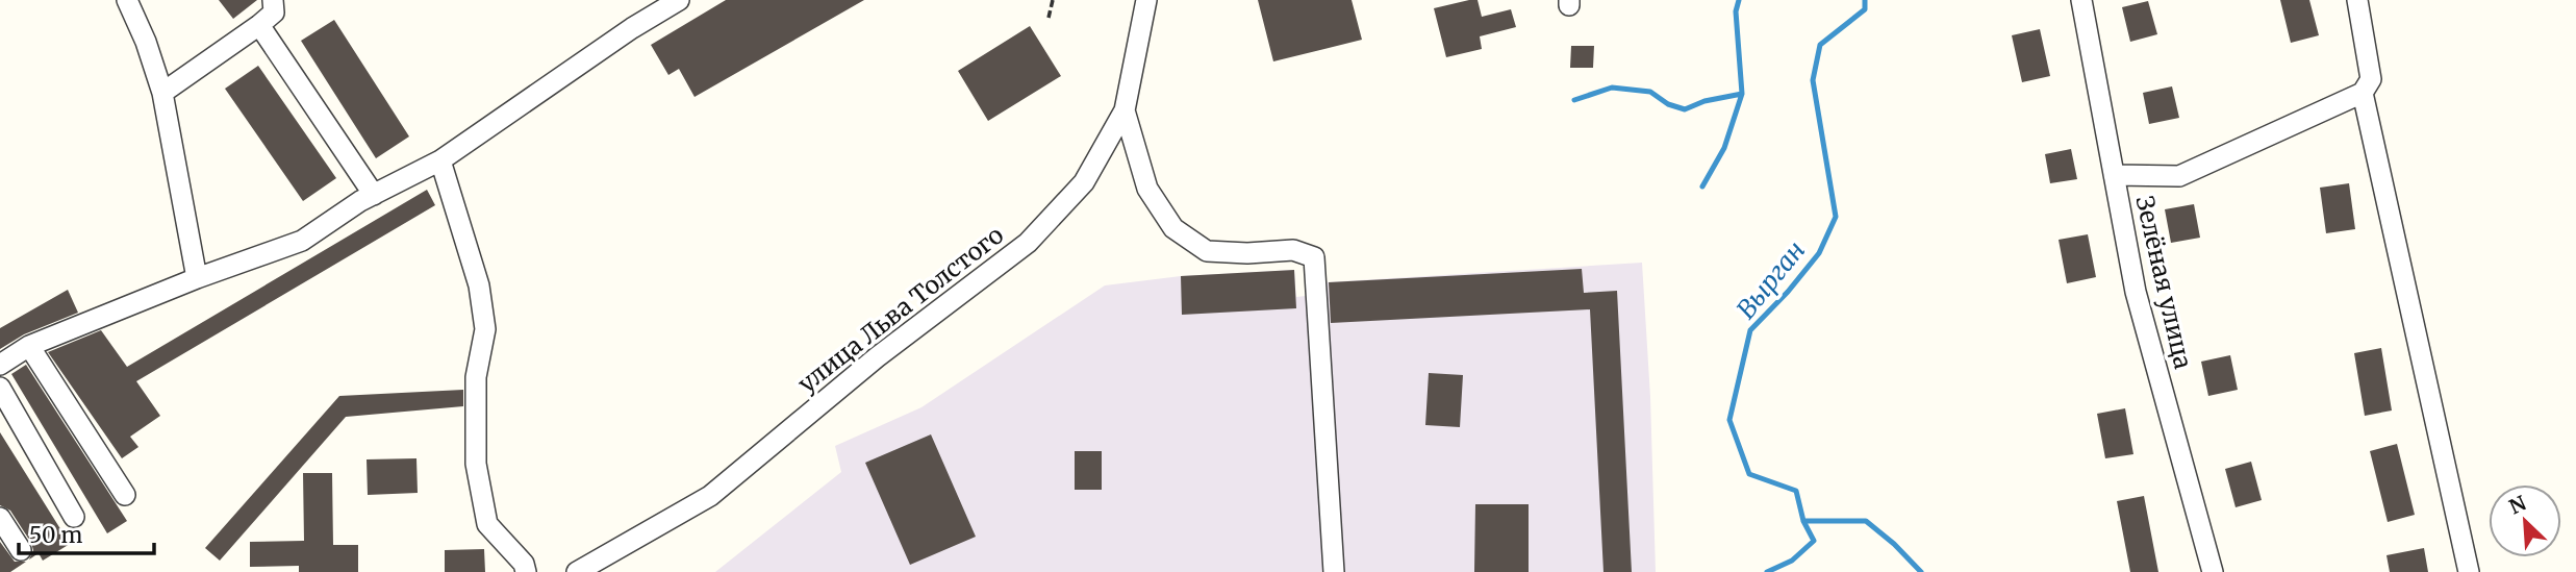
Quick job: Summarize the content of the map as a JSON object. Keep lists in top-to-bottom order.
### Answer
{
  "streets": {
    "street": ["Зелёная улица", "улица Льва Толстого"]
  },
  "water": ["Вырган"],
  "scale_bar": "50 m",
  "north": "top left"
}
